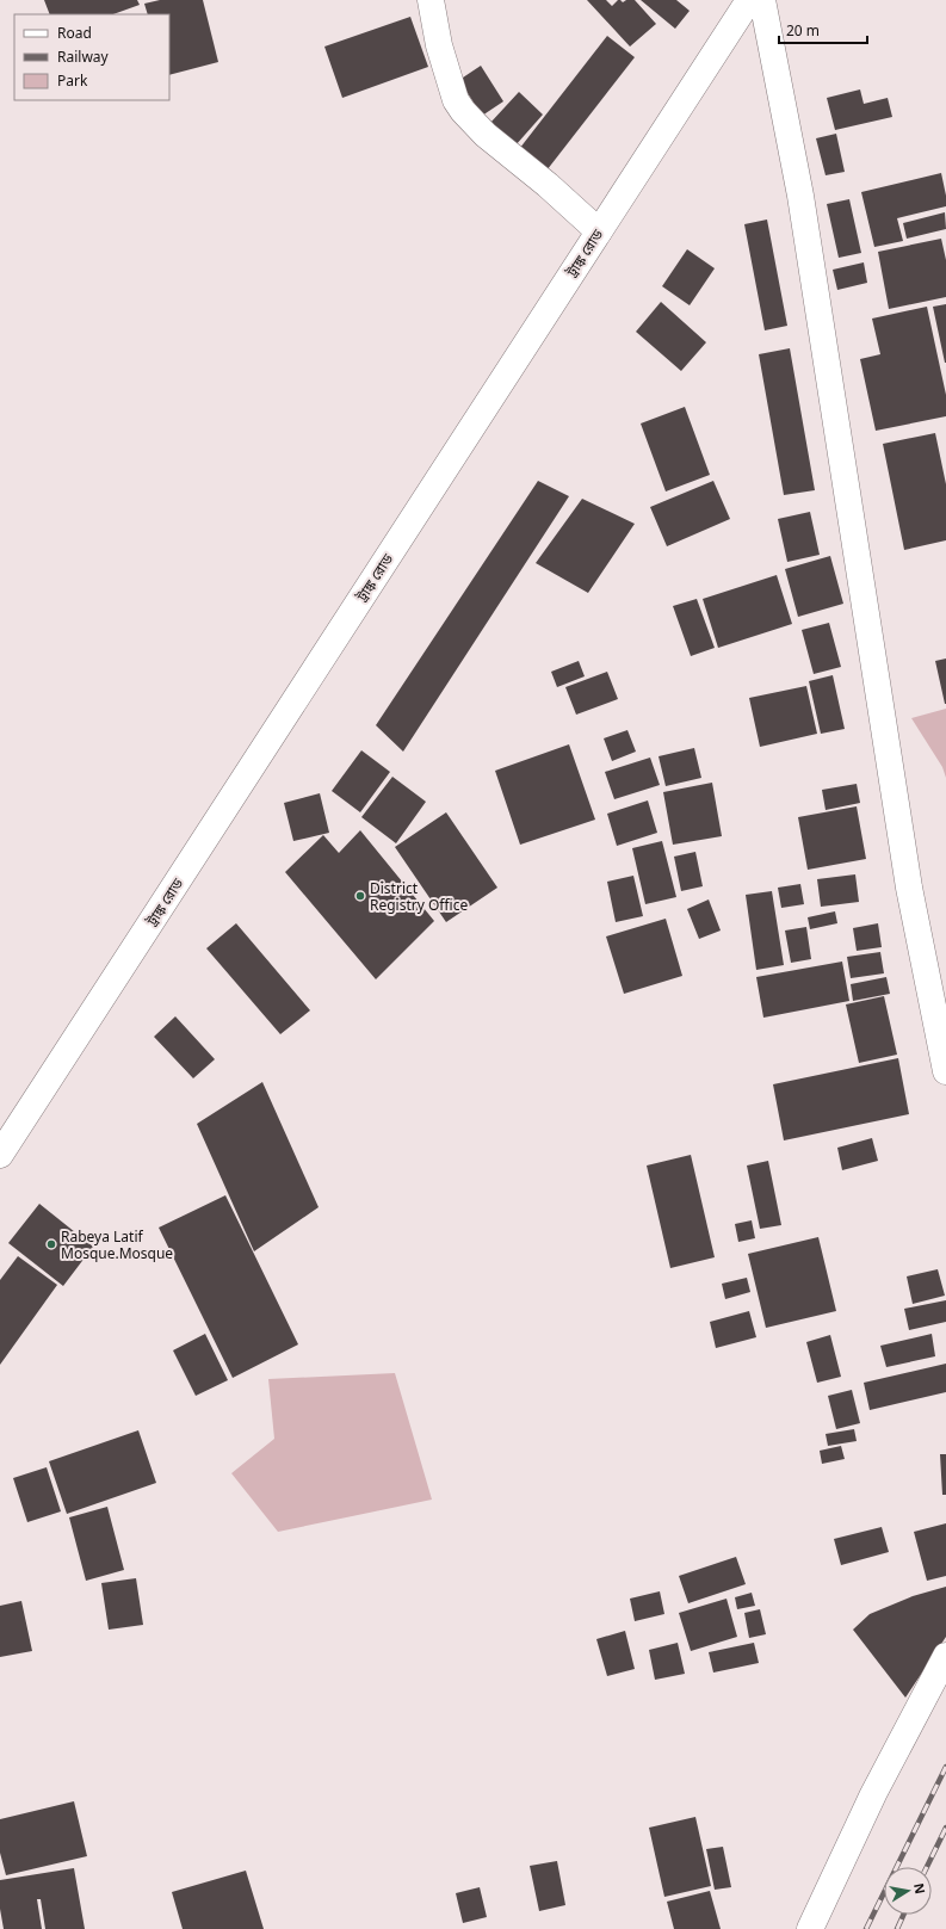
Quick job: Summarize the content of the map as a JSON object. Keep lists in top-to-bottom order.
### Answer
{
  "streets": {
    "main road": ["ট্রাঙ্ক রোড"]
  },
  "places": ["District Registry Office", "Rabeya Latif Mosque.Mosque"],
  "legend": ["Road", "Railway", "Park"],
  "scale_bar": "20 m",
  "north": "right"
}
